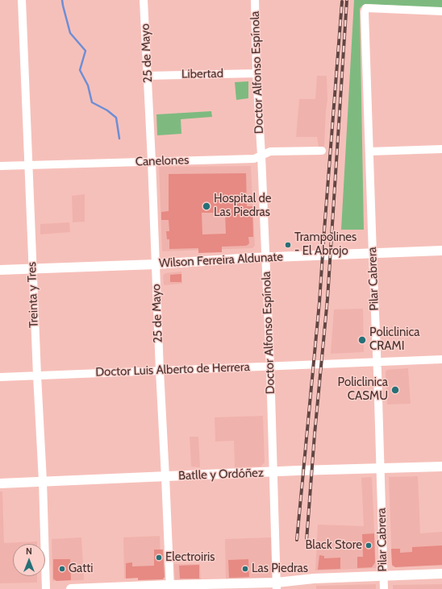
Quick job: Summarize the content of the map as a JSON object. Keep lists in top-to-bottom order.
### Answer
{
  "streets": {
    "street": [
      "25 de Mayo",
      "Doctor Alfonso Espínola",
      "Libertad",
      "Canelones",
      "Wilson Ferreira Aldunate",
      "Pilar Cabrera",
      "Treinta y Tres",
      "Doctor Luis Alberto de Herrera",
      "Batlle y Ordóñez"
    ]
  },
  "crossings": [
    ["25 de Mayo", "Libertad"],
    ["25 de Mayo", "Canelones"],
    ["25 de Mayo", "Wilson Ferreira Aldunate"],
    ["25 de Mayo", "Doctor Luis Alberto de Herrera"],
    ["25 de Mayo", "Batlle y Ordóñez"],
    ["Doctor Alfonso Espínola", "Libertad"],
    ["Doctor Alfonso Espínola", "Canelones"],
    ["Doctor Alfonso Espínola", "Wilson Ferreira Aldunate"],
    ["Doctor Alfonso Espínola", "Doctor Luis Alberto de Herrera"],
    ["Doctor Alfonso Espínola", "Batlle y Ordóñez"],
    ["Canelones", "Treinta y Tres"],
    ["Wilson Ferreira Aldunate", "Pilar Cabrera"],
    ["Wilson Ferreira Aldunate", "Treinta y Tres"],
    ["Pilar Cabrera", "Doctor Luis Alberto de Herrera"],
    ["Pilar Cabrera", "Batlle y Ordóñez"],
    ["Treinta y Tres", "Doctor Luis Alberto de Herrera"],
    ["Treinta y Tres", "Batlle y Ordóñez"]
  ],
  "places": [
    "Hospital de Las Piedras",
    "Trampolines - El Abrojo",
    "Policlinica CRAMI",
    "Policlinica CASMU",
    "Black Store",
    "Electroiris",
    "Gatti",
    "Las Piedras"
  ],
  "north": "top"
}
